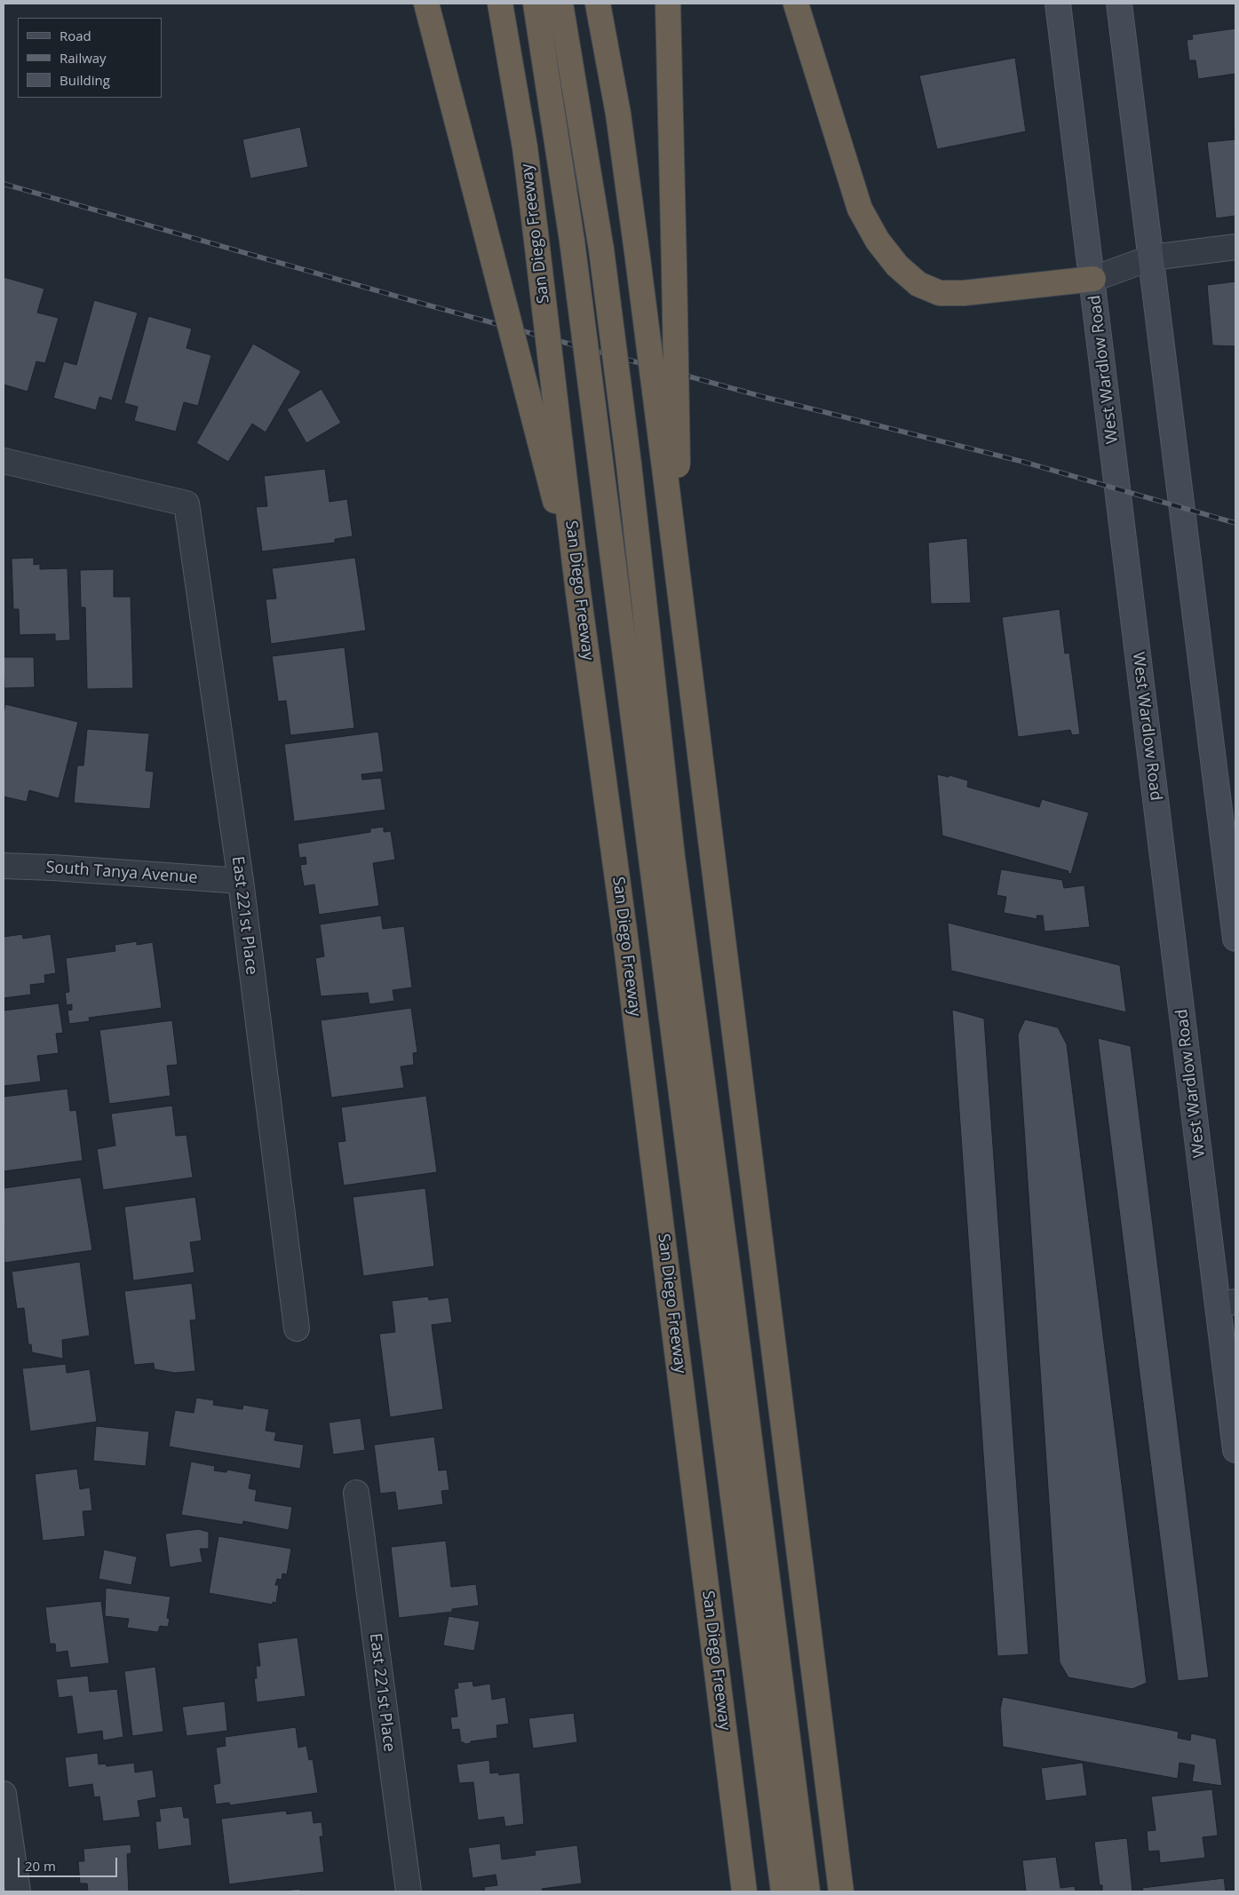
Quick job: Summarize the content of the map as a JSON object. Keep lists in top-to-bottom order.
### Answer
{
  "streets": {
    "highway": ["San Diego Freeway"],
    "main road": ["West Wardlow Road"],
    "street": ["South Tanya Avenue", "East 221st Place"]
  },
  "crossings": [
    ["South Tanya Avenue", "East 221st Place"]
  ],
  "legend": ["Road", "Railway", "Building"],
  "scale_bar": "20 m"
}
